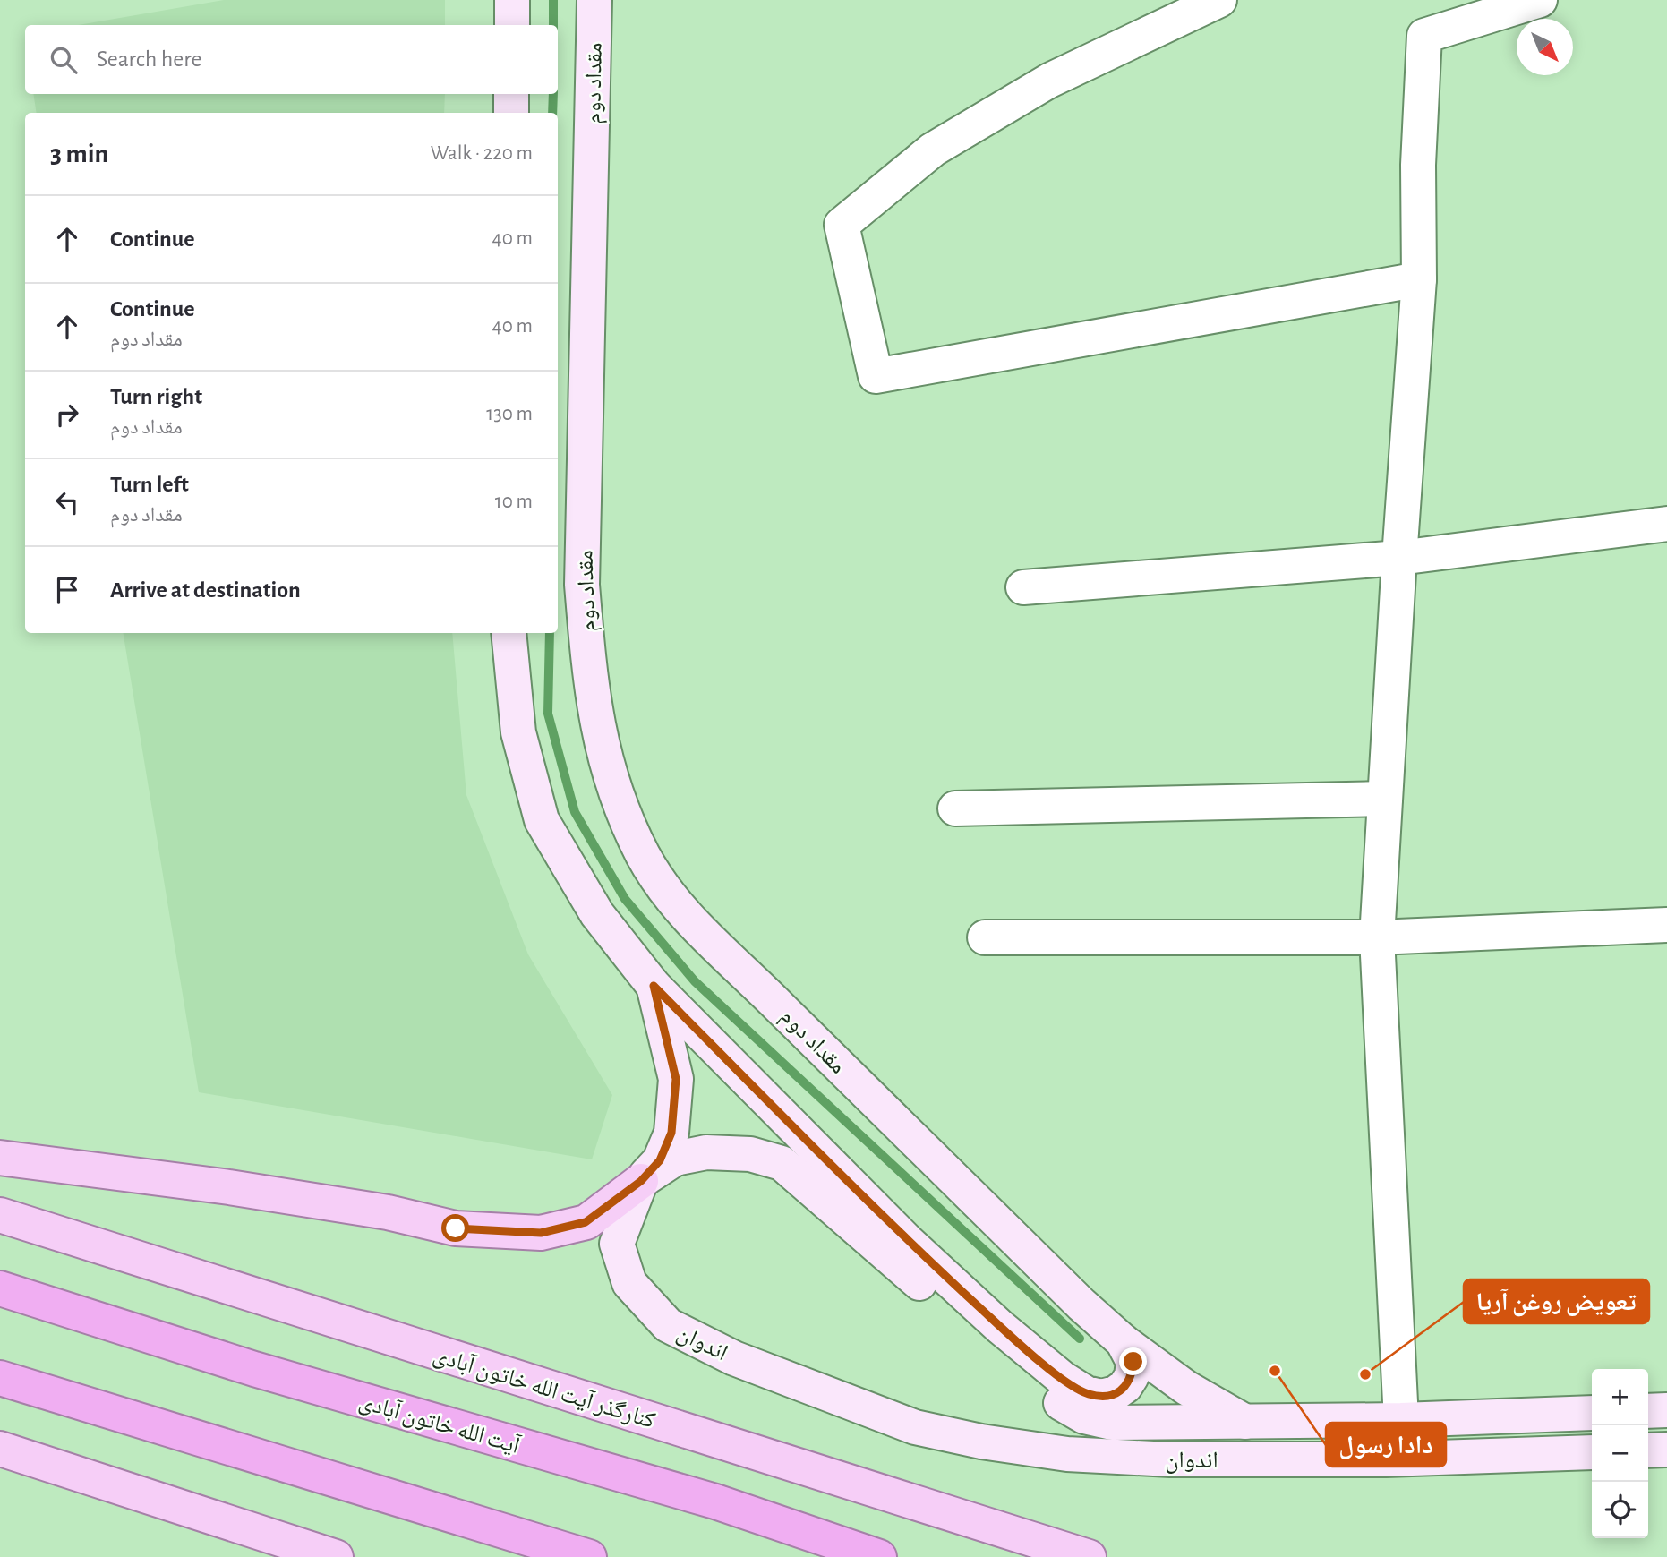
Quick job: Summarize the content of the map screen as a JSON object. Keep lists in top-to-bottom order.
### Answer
{
  "streets": {
    "highway": ["آیت الله خاتون آبادی"],
    "main road": ["مقداد دوم", "اندوان", "کنارگذر آیت الله خاتون آبادی"]
  },
  "crossings": [
    ["مقداد دوم", "اندوان"]
  ],
  "places": ["دادا رسول", "تعویض روغن آریا"],
  "north": "bottom right",
  "page": {
    "search": "Search here",
    "heading": ["3 min", "Walk · 220 m"],
    "list": [
      ["Continue", "40 m"],
      ["Continue", "مقداد دوم", "40 m"],
      ["Turn right", "مقداد دوم", "130 m"],
      ["Turn left", "مقداد دوم", "10 m"],
      "Arrive at destination"
    ],
    "map_buttons": ["+", "−"]
  }
}
